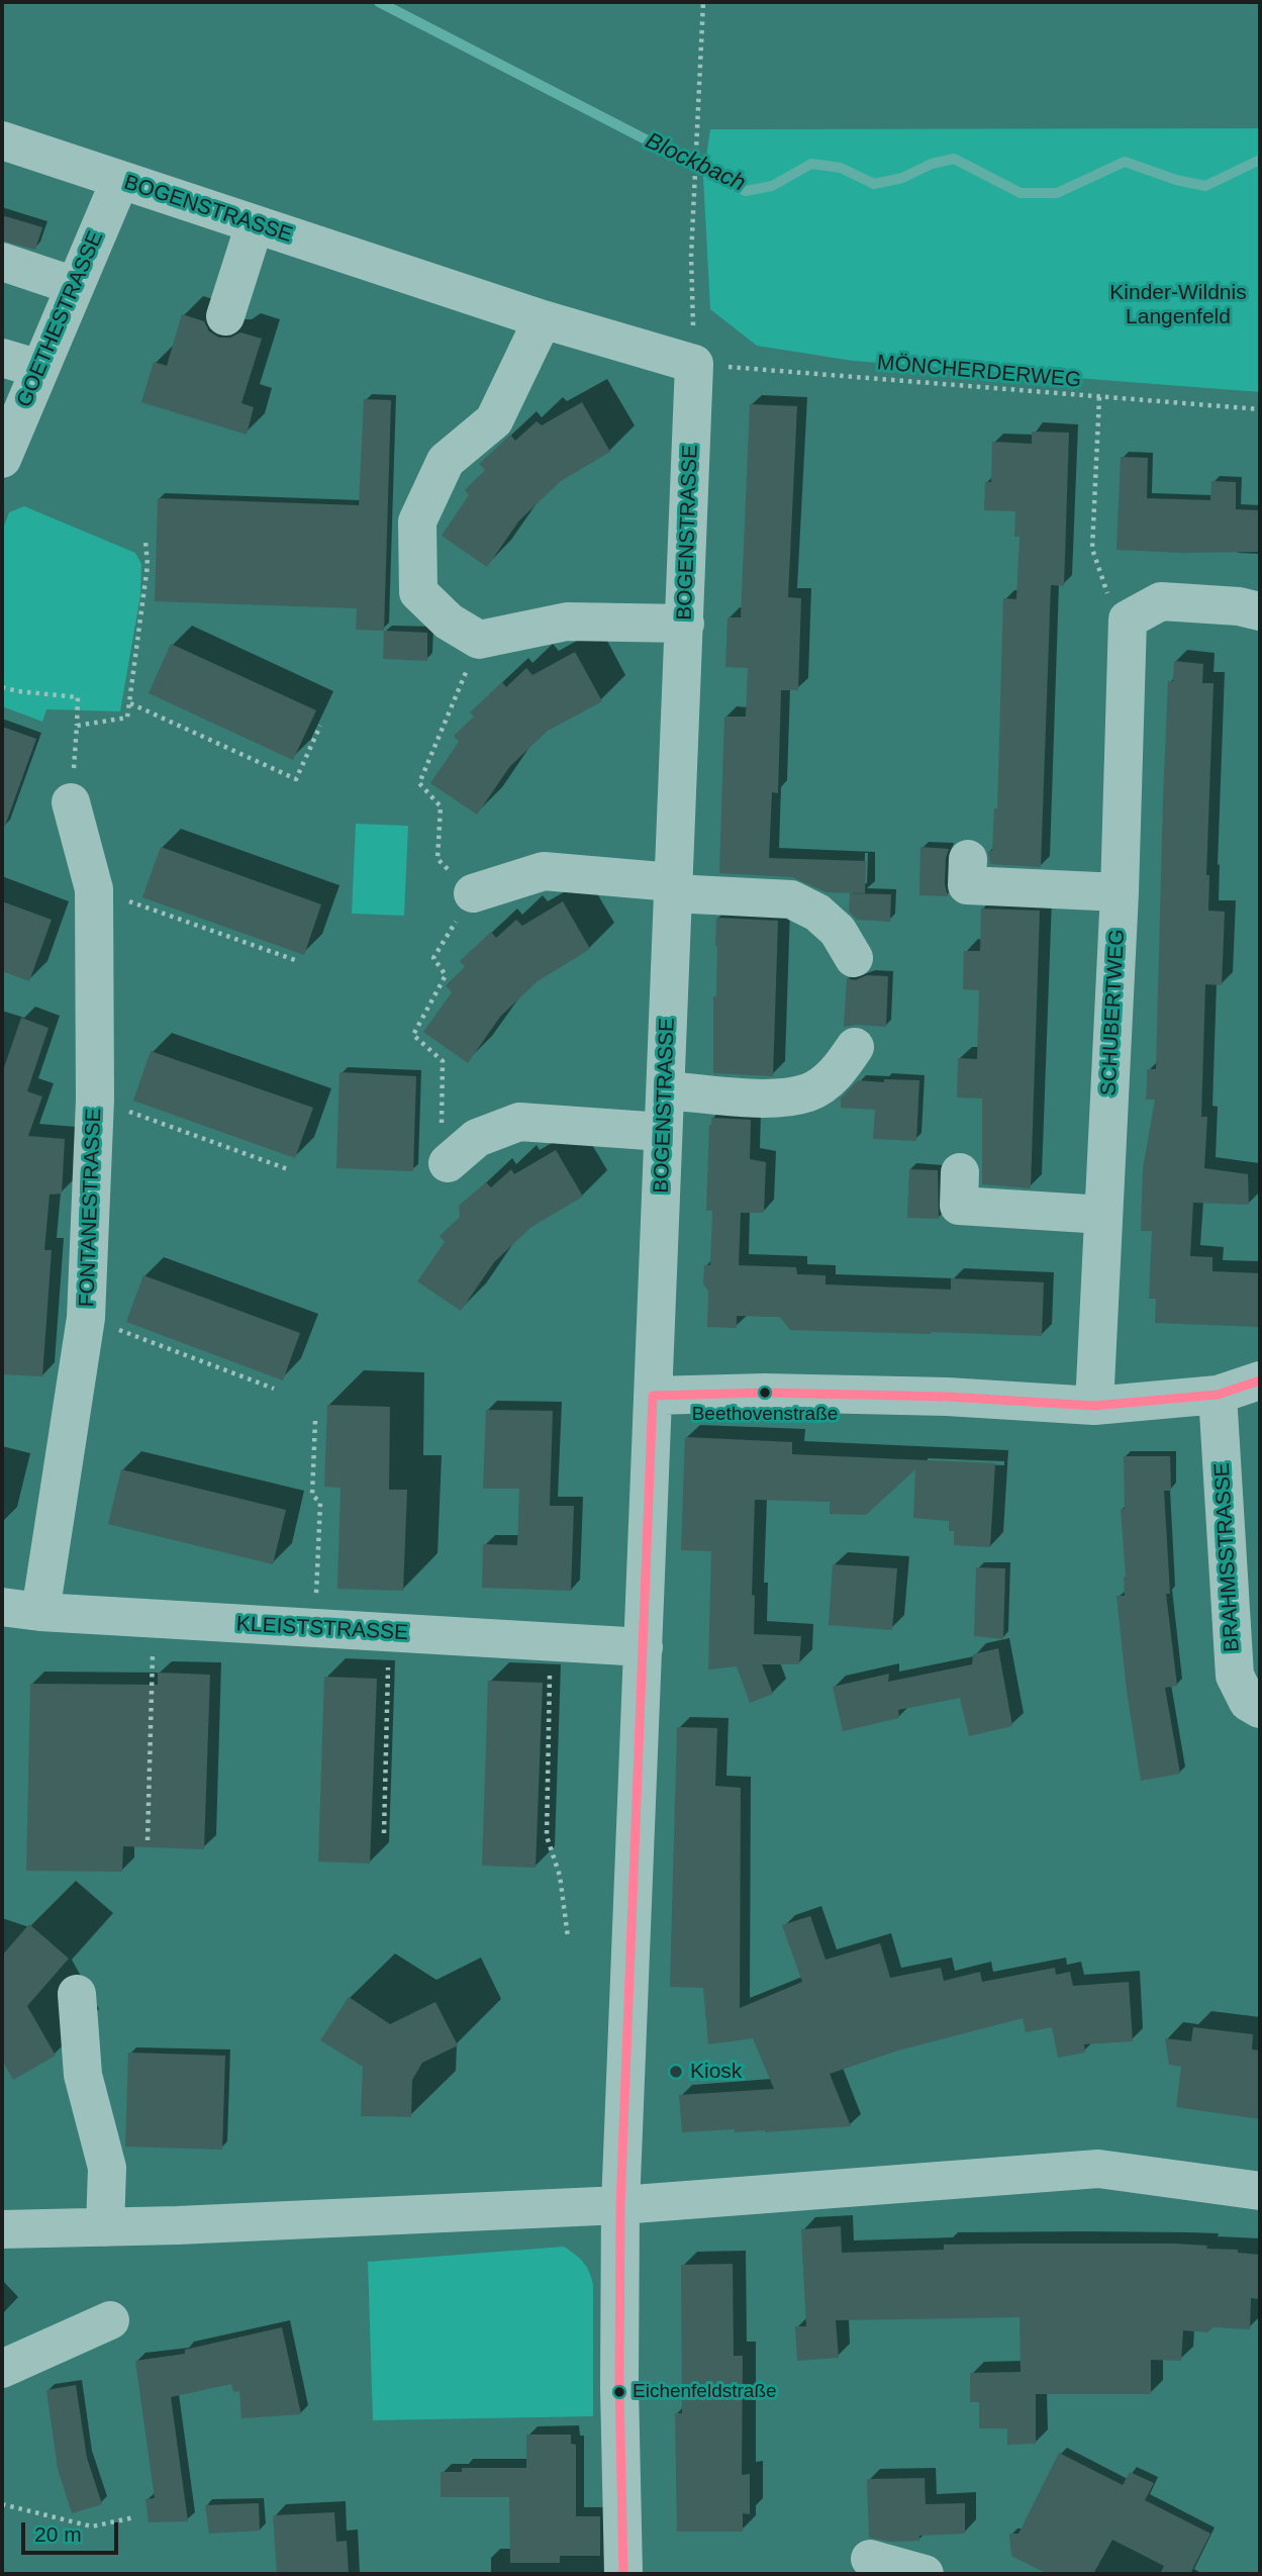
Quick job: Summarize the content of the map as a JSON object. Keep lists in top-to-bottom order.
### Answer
{
  "streets": {
    "street": [
      "BOGENSTRASSE",
      "GOETHESTRASSE",
      "SCHUBERTWEG",
      "FONTANESTRASSE",
      "BRAHMSSTRASSE",
      "KLEISTSTRASSE"
    ],
    "path": ["MÖNCHERDERWEG"]
  },
  "crossings": [
    ["BOGENSTRASSE", "GOETHESTRASSE"],
    ["BOGENSTRASSE", "MÖNCHERDERWEG"],
    ["BOGENSTRASSE", "KLEISTSTRASSE"],
    ["FONTANESTRASSE", "KLEISTSTRASSE"]
  ],
  "water": ["Blockbach"],
  "parks": ["Kinder-Wildnis Langenfeld"],
  "places": ["Beethovenstraße", "Kiosk", "Eichenfeldstraße"],
  "scale_bar": "20 m"
}
